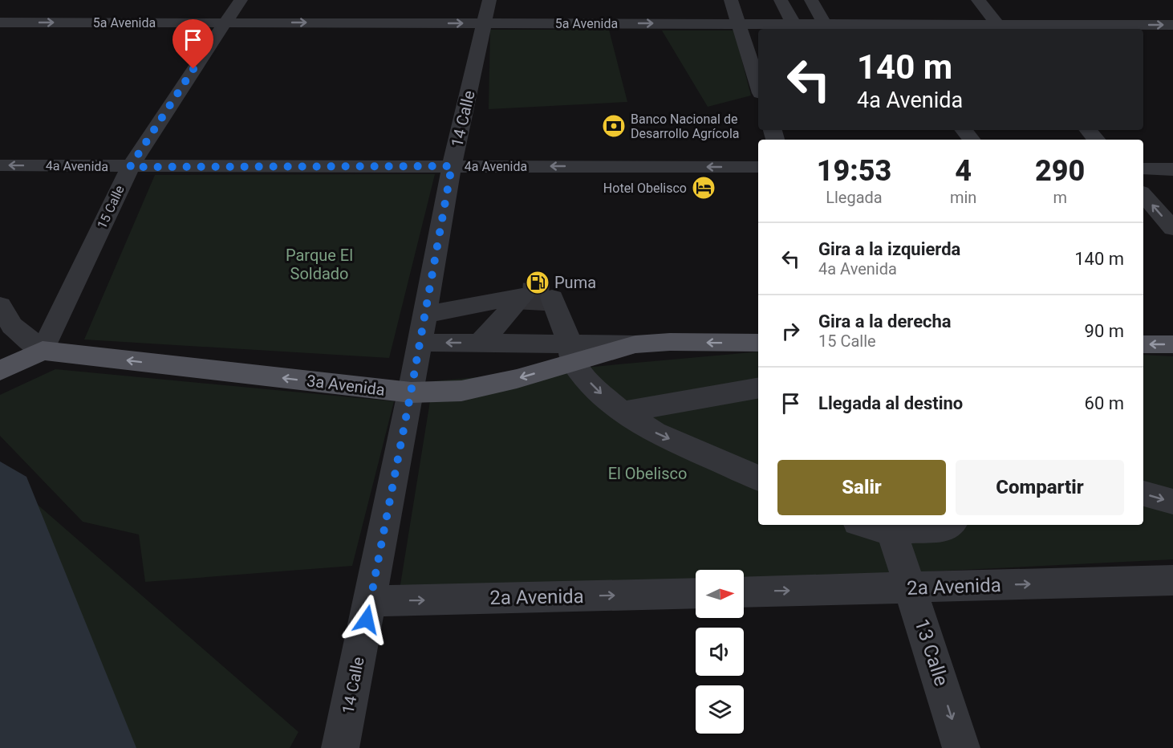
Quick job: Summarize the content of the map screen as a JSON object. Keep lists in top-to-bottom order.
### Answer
{
  "streets": {
    "main road": ["3a Avenida"],
    "street": [
      "5a Avenida",
      "14 Calle",
      "4a Avenida",
      "15 Calle",
      "2a Avenida",
      "13 Calle"
    ]
  },
  "crossings": [
    ["5a Avenida", "14 Calle"],
    ["5a Avenida", "15 Calle"],
    ["14 Calle", "4a Avenida"],
    ["14 Calle", "3a Avenida"],
    ["14 Calle", "2a Avenida"],
    ["4a Avenida", "15 Calle"],
    ["15 Calle", "3a Avenida"],
    ["2a Avenida", "13 Calle"]
  ],
  "one_way": [
    "5a Avenida",
    "3a Avenida",
    "2a Avenida",
    "13 Calle"
  ],
  "parks": ["Parque El Soldado", "El Obelisco"],
  "places": {
    "bank": ["Banco Nacional de Desarrollo Agrícola"],
    "hotel": ["Hotel Obelisco"],
    "fuel station": ["Puma"]
  },
  "north": "right",
  "page": {
    "turn": ["140 m", "4a Avenida"],
    "eta": [
      "19:53",
      "Llegada",
      "4",
      "min",
      "290",
      "m"
    ],
    "list": [
      {
        "name": "Gira a la izquierda",
        "note": "4a Avenida",
        "value": "140 m"
      },
      {
        "name": "Gira a la derecha",
        "note": "15 Calle",
        "value": "90 m"
      },
      {
        "name": "Llegada al destino",
        "value": "60 m"
      }
    ],
    "buttons": ["Salir", "Compartir"]
  }
}
